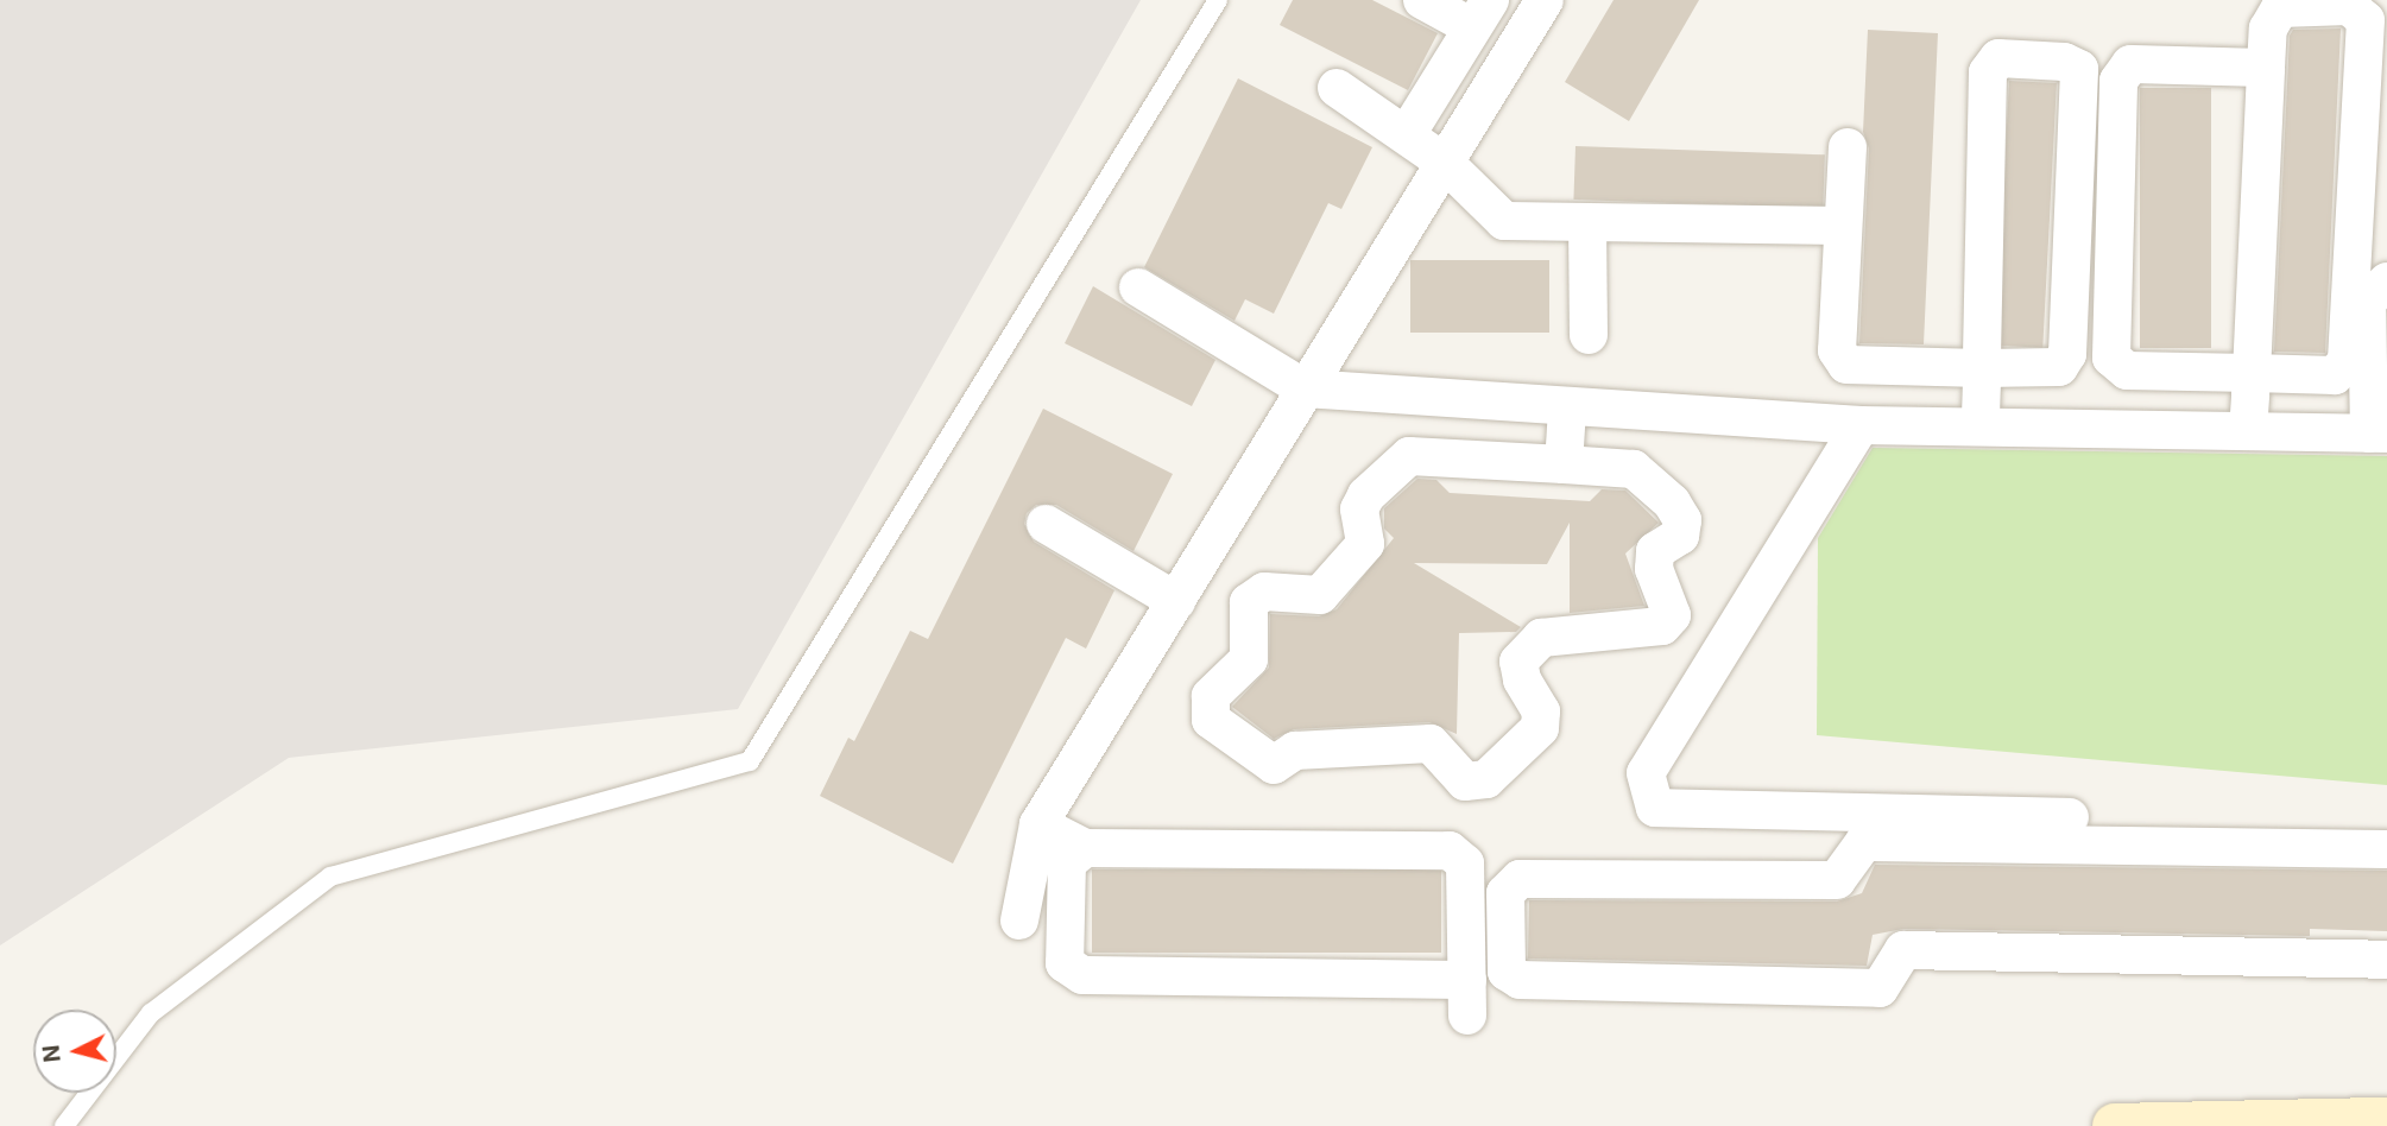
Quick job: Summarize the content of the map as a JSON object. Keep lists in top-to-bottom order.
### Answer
{
  "north": "left"
}
